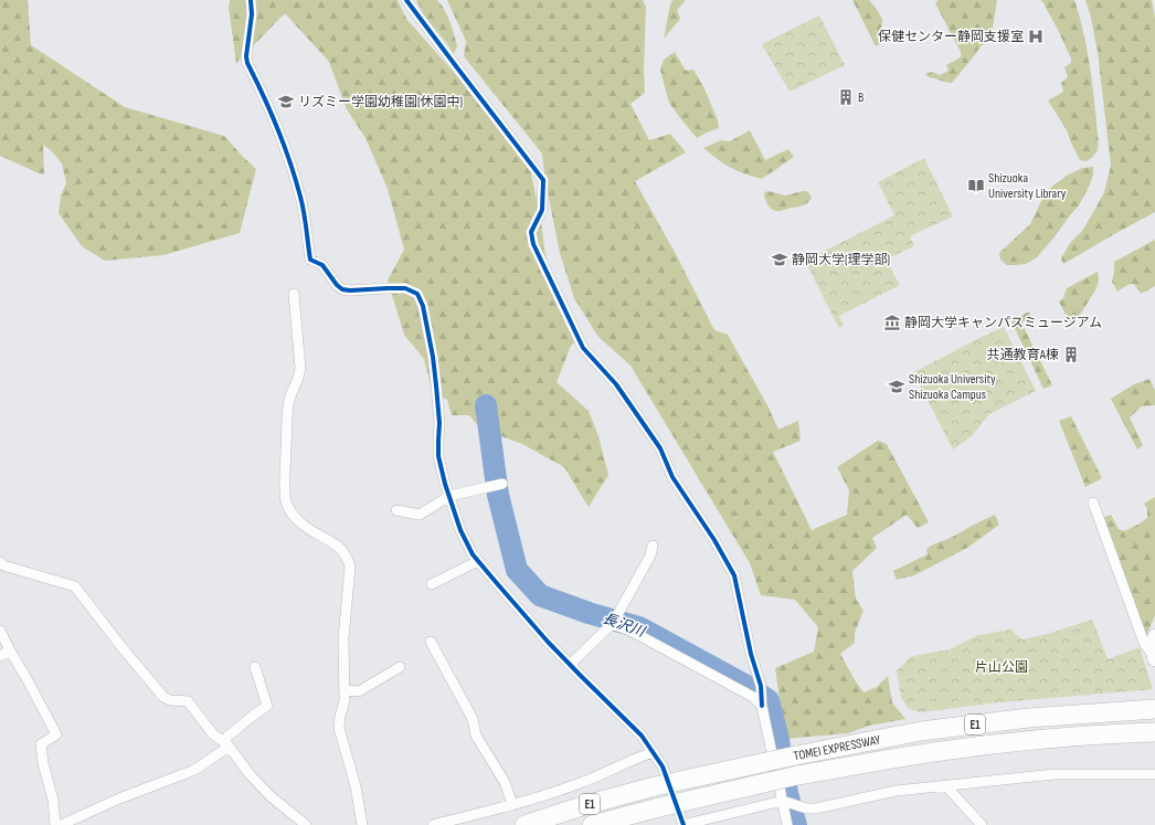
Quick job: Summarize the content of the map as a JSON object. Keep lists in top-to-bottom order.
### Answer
{
  "streets": {
    "highway": ["E1", "TOMEI EXPRESSWAY"]
  },
  "water": ["長沢川"],
  "parks": ["片山公園"],
  "places": {
    "hospital": ["保健センター静岡支援室"],
    "building": ["B", "共通教育A棟"],
    "school or university": ["リズミー学園幼稚園(休園中)", "静岡大学(理学部)", "Shizuoka University Shizuoka Campus"],
    "library": ["Shizuoka University Library"],
    "museum": ["静岡大学キャンパスミュージアム"]
  }
}
